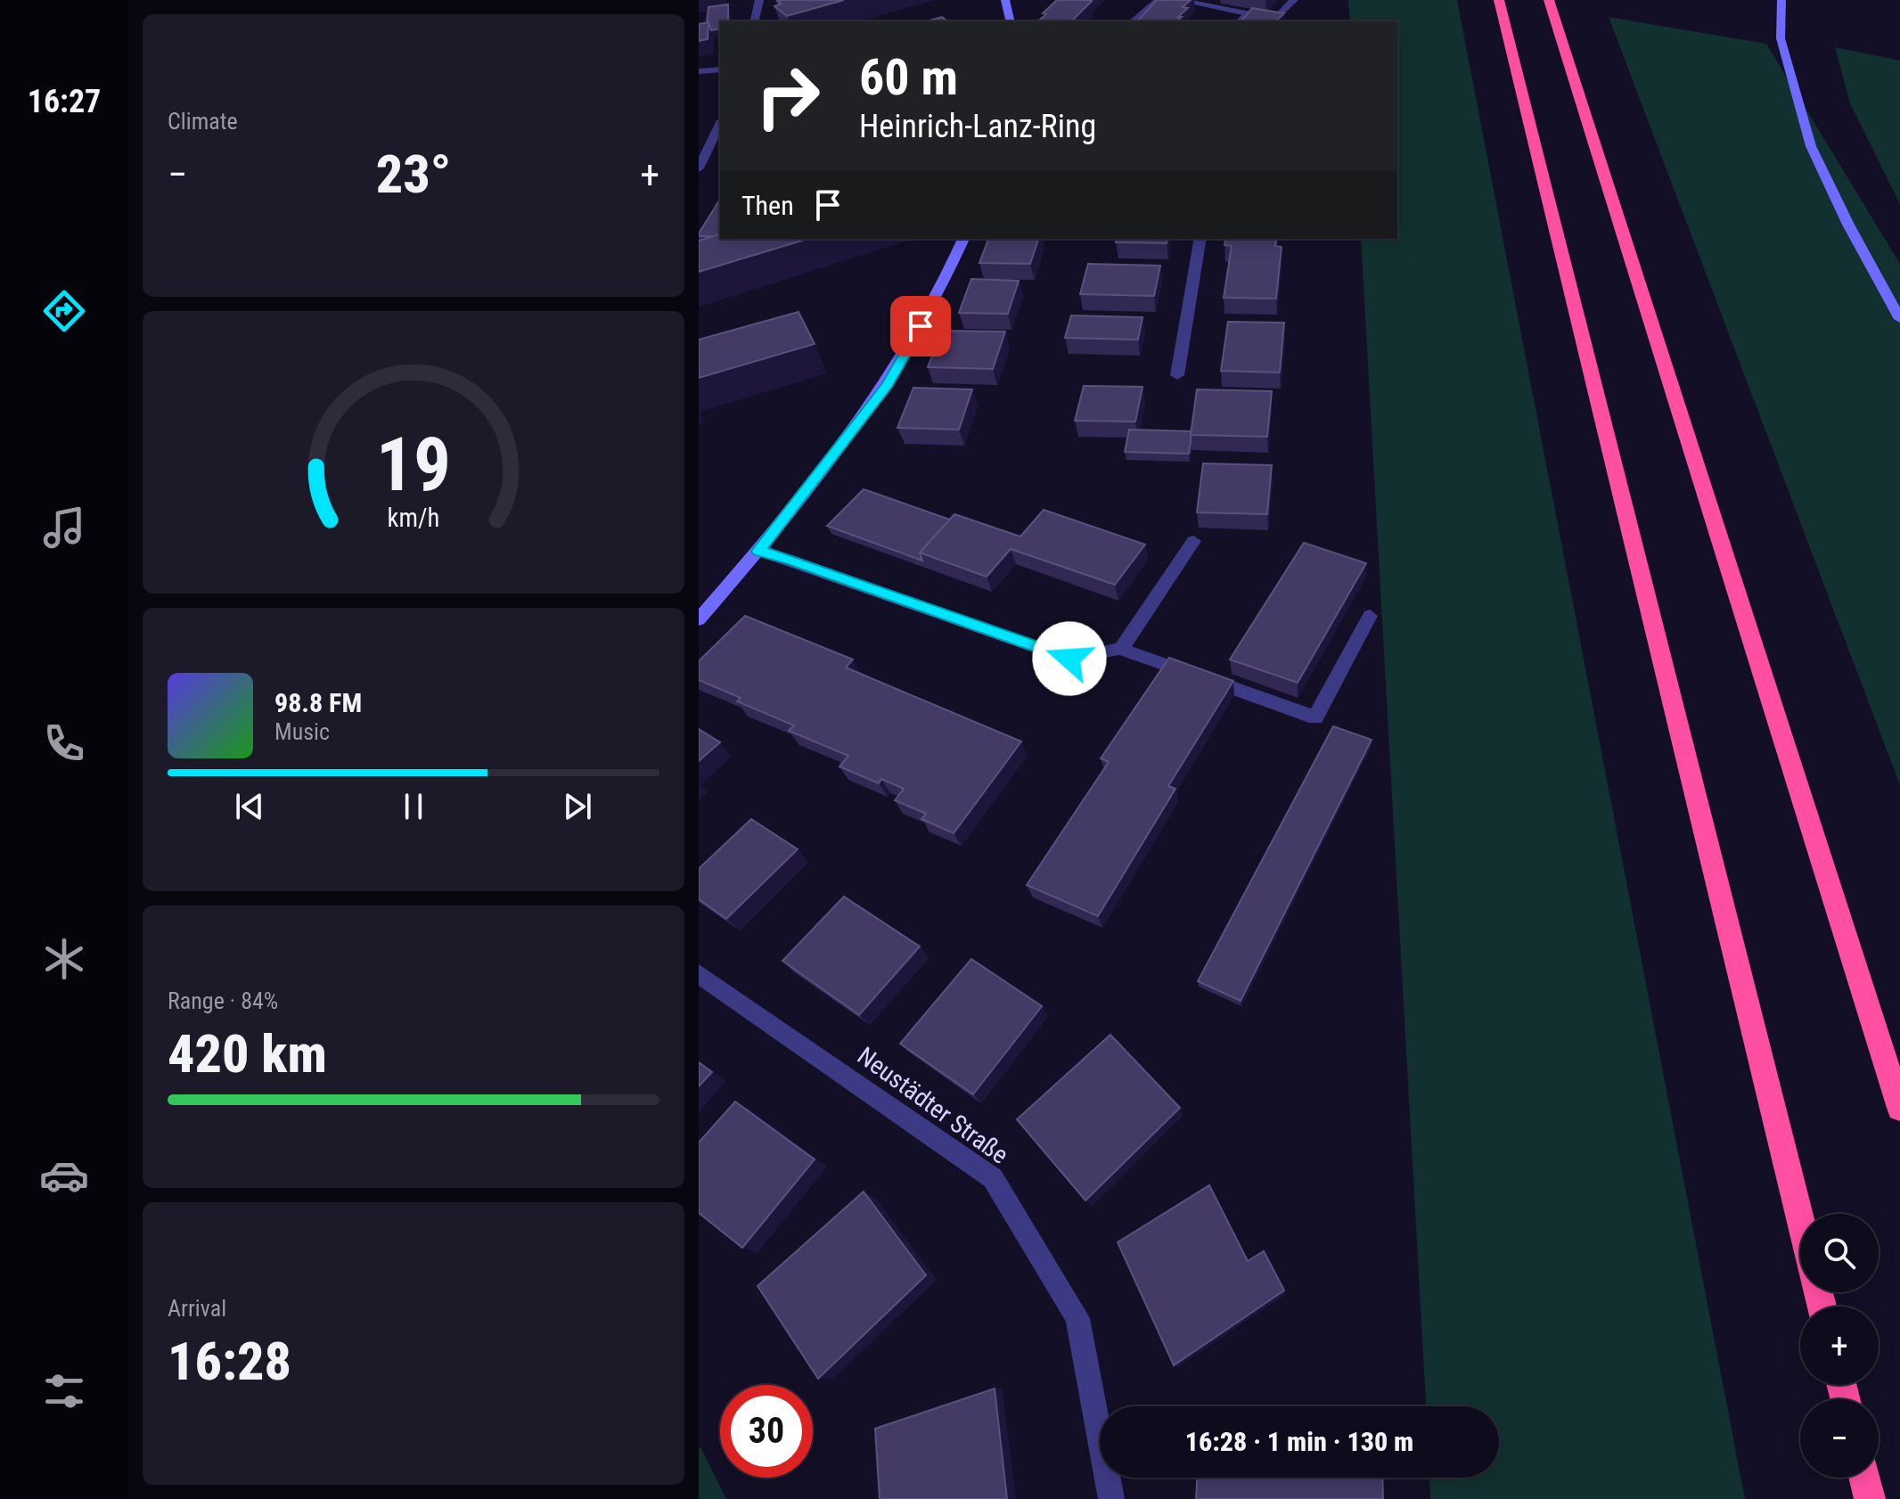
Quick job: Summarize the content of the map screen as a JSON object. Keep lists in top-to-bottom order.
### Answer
{
  "streets": {
    "street": ["Neustädter Straße"]
  },
  "page": {
    "tabs": "16:27",
    "tile": [
      "Climate",
      ["Range · 84%", "420 km"],
      ["Arrival", "16:28"]
    ],
    "turn": ["60 m", "Heinrich-Lanz-Ring"],
    "heat": ["−", "23°", "+"],
    "then": "Then",
    "song": ["98.8 FM", "Music"],
    "map_buttons": ["+", "−"],
    "limit": "30",
    "trip": "16:28 · 1 min · 130 m",
    "gauge": ["19", "km/h"]
  }
}
